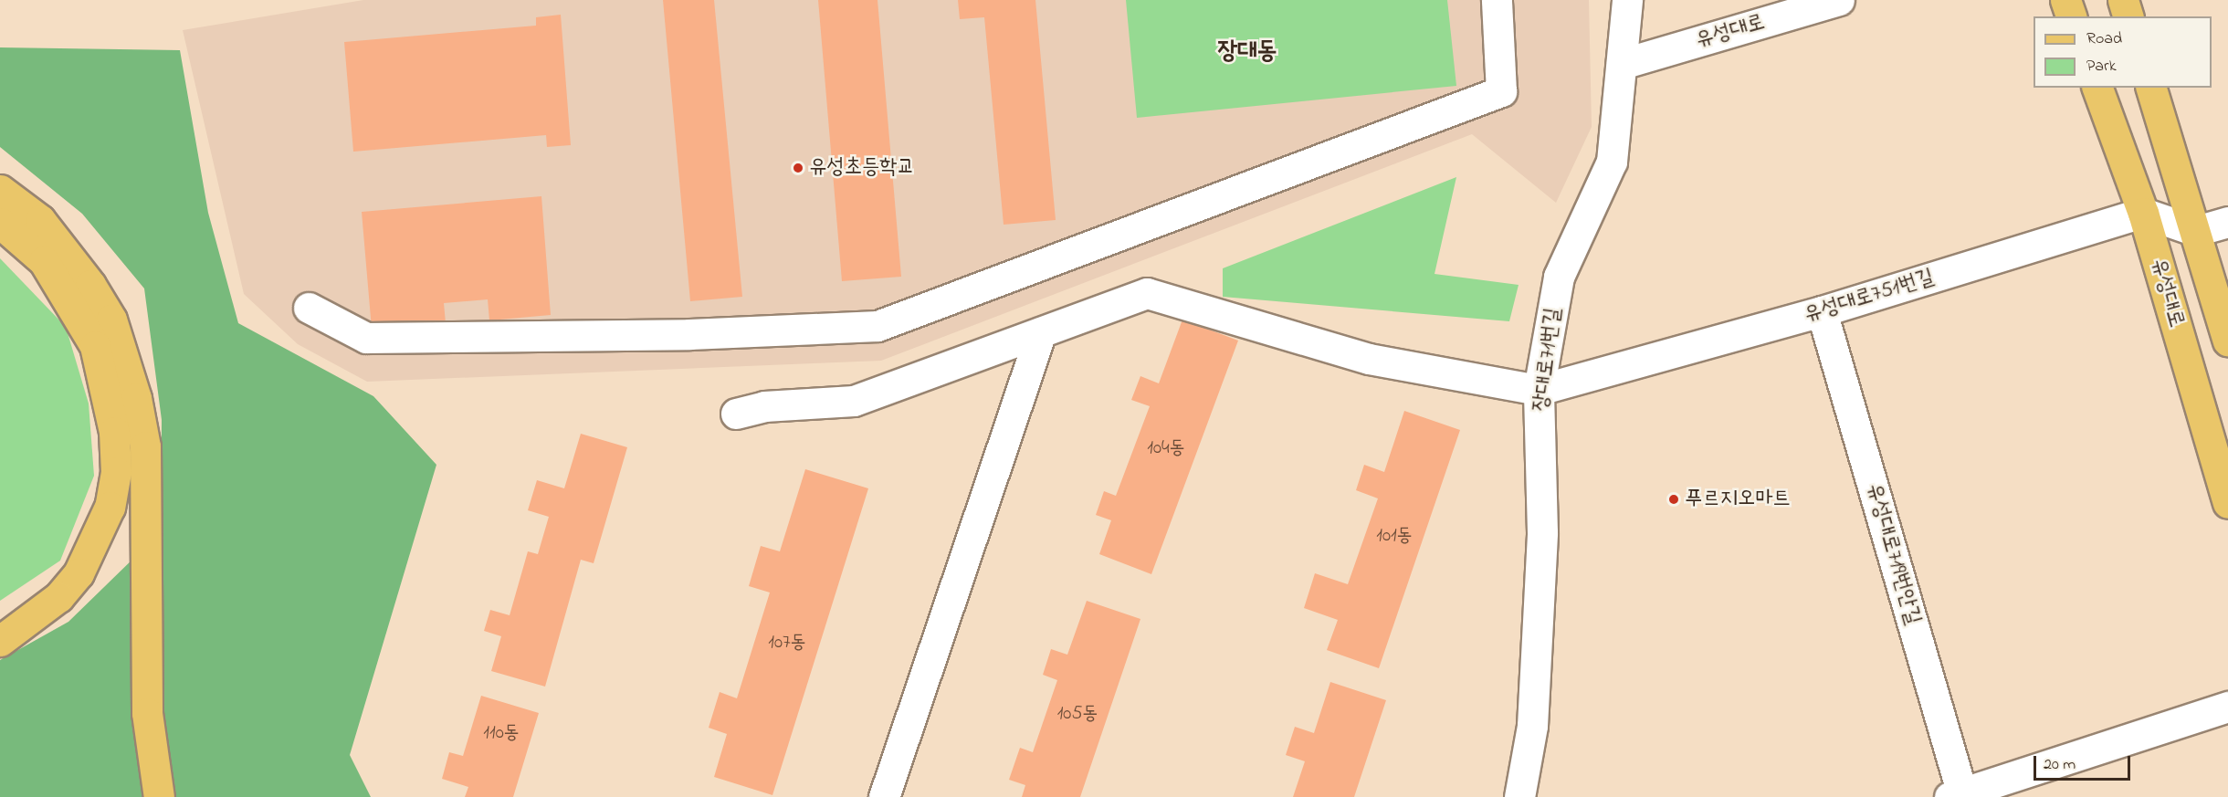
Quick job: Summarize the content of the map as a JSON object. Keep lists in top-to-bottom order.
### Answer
{
  "streets": {
    "main road": ["유성대로"],
    "street": ["유성대로751번길", "장대로71번길", "유성대로719번안길"]
  },
  "crossings": [
    ["유성대로", "유성대로751번길"],
    ["유성대로", "장대로71번길"],
    ["유성대로751번길", "장대로71번길"],
    ["유성대로751번길", "유성대로719번안길"]
  ],
  "districts": ["장대동"],
  "places": ["유성초등학교", "푸르지오마트"],
  "house_numbers": [
    "104동",
    "101동",
    "107동",
    "105동",
    "110동"
  ],
  "legend": ["Road", "Park"],
  "scale_bar": "20 m"
}
